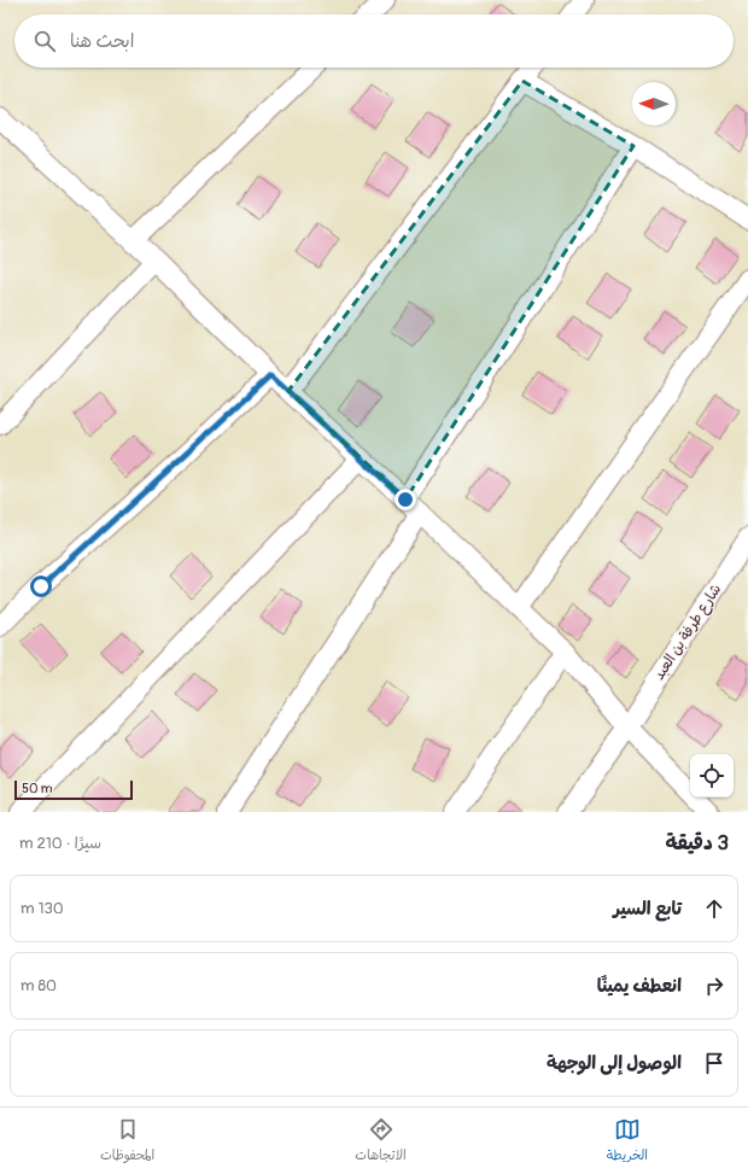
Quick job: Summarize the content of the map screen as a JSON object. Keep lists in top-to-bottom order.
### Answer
{
  "streets": {
    "street": ["شارع طرفة بن العبد"]
  },
  "scale_bar": "50 m",
  "north": "left",
  "page": {
    "search": "ابحث هنا",
    "scale": "50 m",
    "heading": ["3 دقيقة", "سيرًا · 210 m"],
    "list": [
      ["تابع السير", "130 m"],
      ["انعطف يمينًا", "80 m"],
      "الوصول إلى الوجهة"
    ],
    "nav": ["الخريطة", "الاتجاهات", "المحفوظات"]
  }
}
